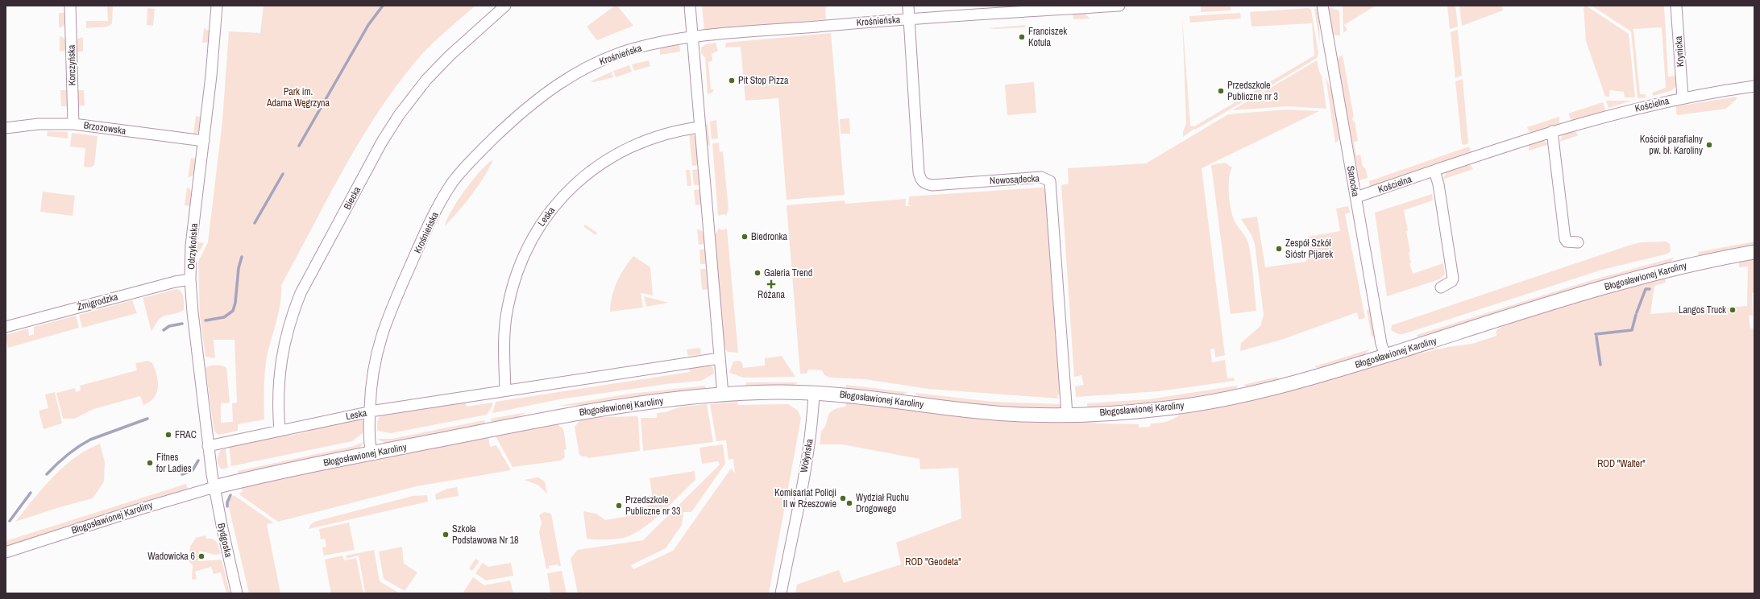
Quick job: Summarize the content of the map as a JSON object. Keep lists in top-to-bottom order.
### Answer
{
  "streets": {
    "street": [
      "Krośnieńska",
      "Krynicka",
      "Korczyńska",
      "Kościelna",
      "Brzozowska",
      "Nowosądecka",
      "Sanocka",
      "Biecka",
      "Leska",
      "Odrzykońska",
      "Błogosławionej Karoliny",
      "Żmigrodzka",
      "Wołyńska",
      "Bydgoska"
    ]
  },
  "crossings": [
    ["Krośnieńska", "Nowosądecka"],
    ["Krośnieńska", "Leska"],
    ["Krośnieńska", "Błogosławionej Karoliny"],
    ["Krynicka", "Kościelna"],
    ["Korczyńska", "Brzozowska"],
    ["Kościelna", "Sanocka"],
    ["Brzozowska", "Odrzykońska"],
    ["Nowosądecka", "Błogosławionej Karoliny"],
    ["Sanocka", "Błogosławionej Karoliny"],
    ["Biecka", "Leska"],
    ["Leska", "Odrzykońska"],
    ["Odrzykońska", "Błogosławionej Karoliny"],
    ["Odrzykońska", "Żmigrodzka"],
    ["Odrzykońska", "Bydgoska"],
    ["Błogosławionej Karoliny", "Wołyńska"],
    ["Błogosławionej Karoliny", "Bydgoska"]
  ],
  "parks": ["Park im. Adama Węgrzyna", "ROD \"Walter\"", "ROD \"Geodeta\""],
  "places": {
    "other": [
      "Franciszek Kotula",
      "Pit Stop Pizza",
      "Przedszkole Publiczne nr 3",
      "Kościół parafialny pw. bł. Karoliny",
      "Biedronka",
      "Zespół Szkół Sióstr Pijarek",
      "Galeria Trend",
      "Langos Truck",
      "FRAC",
      "Fitnes for Ladies",
      "Komisariat Policji II w Rzeszowie",
      "Wydział Ruchu Drogowego",
      "Przedszkole Publiczne nr 33",
      "Szkoła Podstawowa Nr 18",
      "Wadowicka 6"
    ],
    "health": ["Różana"]
  }
}
